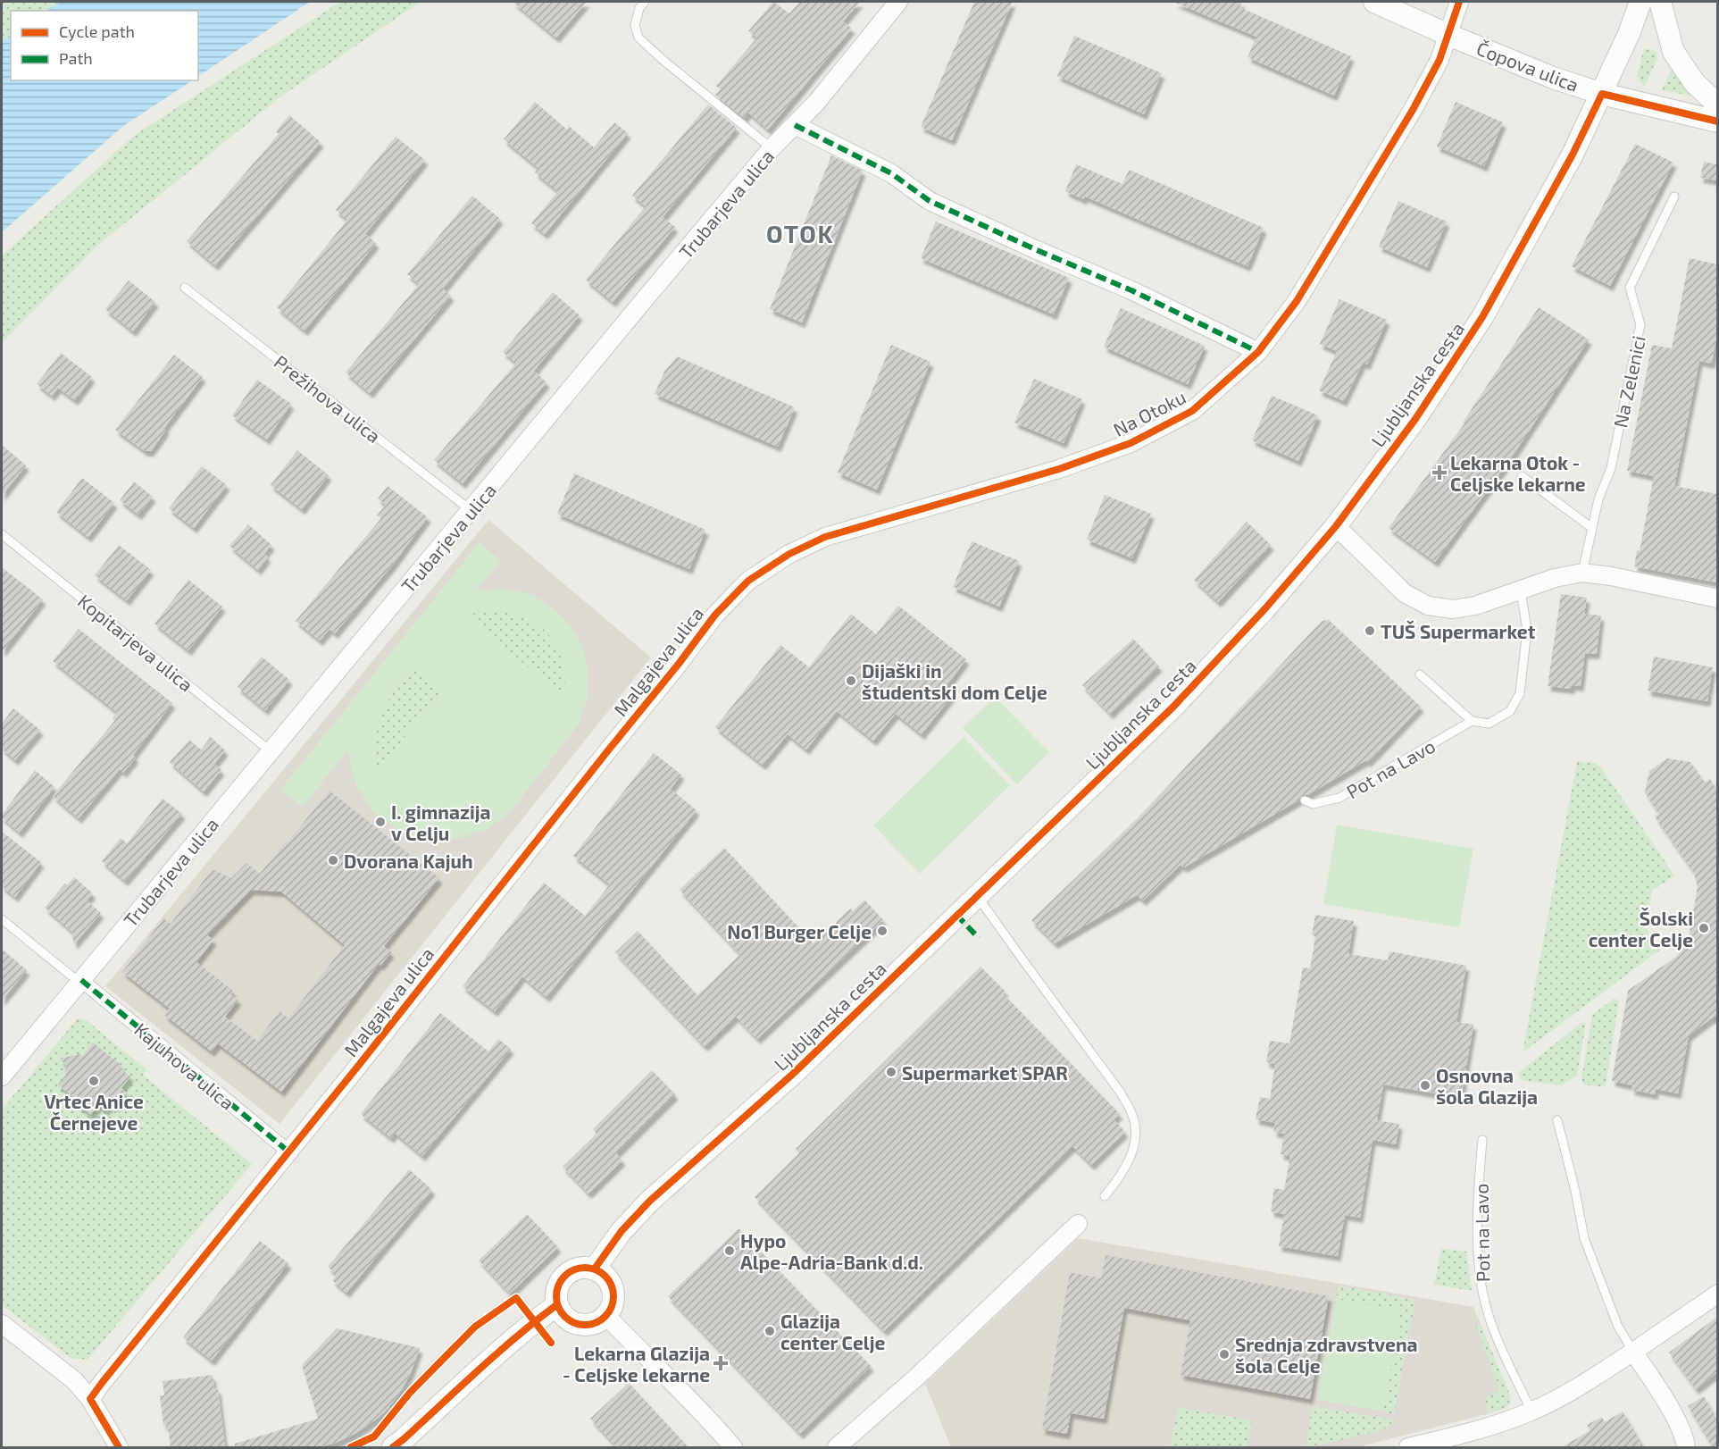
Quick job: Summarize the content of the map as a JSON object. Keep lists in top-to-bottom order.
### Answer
{
  "streets": {
    "street": [
      "Čopova ulica",
      "Trubarjeva ulica",
      "Ljubljanska cesta",
      "Na Otoku",
      "Malgajeva ulica",
      "Kajuhova ulica"
    ],
    "lane": [
      "Na Zelenici",
      "Prežihova ulica",
      "Kopitarjeva ulica",
      "Pot na Lavo"
    ]
  },
  "crossings": [
    ["Čopova ulica", "Ljubljanska cesta"],
    ["Čopova ulica", "Na Otoku"],
    ["Trubarjeva ulica", "Prežihova ulica"],
    ["Trubarjeva ulica", "Kopitarjeva ulica"],
    ["Trubarjeva ulica", "Kajuhova ulica"],
    ["Na Otoku", "Malgajeva ulica"],
    ["Malgajeva ulica", "Kajuhova ulica"]
  ],
  "districts": ["OTOK"],
  "places": {
    "health": ["Lekarna Otok - Celjske lekarne", "Lekarna Glazija - Celjske lekarne"],
    "other": [
      "TUŠ Supermarket",
      "Dijaški in študentski dom Celje",
      "I. gimnazija v Celju",
      "Dvorana Kajuh",
      "Šolski center Celje",
      "No1 Burger Celje",
      "Supermarket SPAR",
      "Vrtec Anice Černejeve",
      "Osnovna šola Glazija",
      "Hypo Alpe-Adria-Bank d.d.",
      "Glazija center Celje",
      "Srednja zdravstvena šola Celje"
    ]
  },
  "legend": ["Cycle path", "Path"]
}
